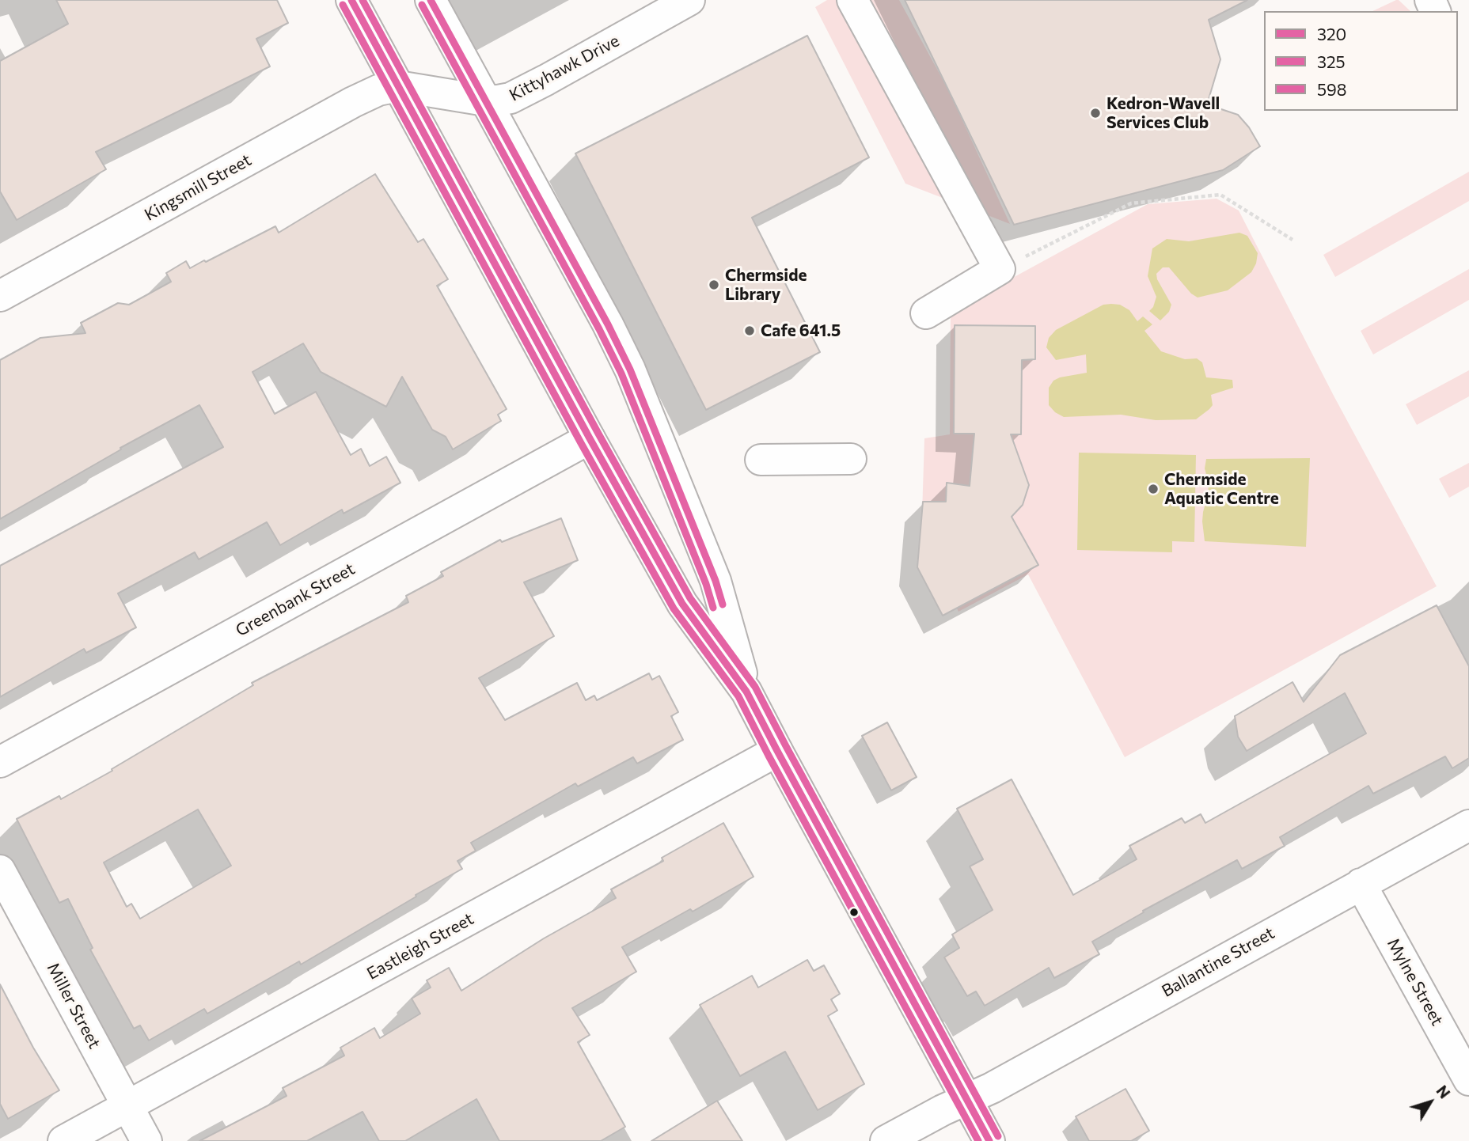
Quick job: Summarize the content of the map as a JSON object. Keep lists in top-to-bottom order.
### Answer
{
  "streets": {
    "street": [
      "Kittyhawk Drive",
      "Kingsmill Street",
      "Greenbank Street",
      "Eastleigh Street",
      "Ballantine Street",
      "Mylne Street",
      "Miller Street"
    ]
  },
  "crossings": [
    ["Kittyhawk Drive", "Kingsmill Street"],
    ["Eastleigh Street", "Miller Street"],
    ["Ballantine Street", "Mylne Street"]
  ],
  "places": [
    "Kedron-Wavell Services Club",
    "Chermside Library",
    "Cafe 641.5",
    "Chermside Aquatic Centre"
  ],
  "lines": ["transit line 320", "transit line 598", "transit line 325"],
  "legend": ["320", "325", "598"],
  "north": "top right"
}
